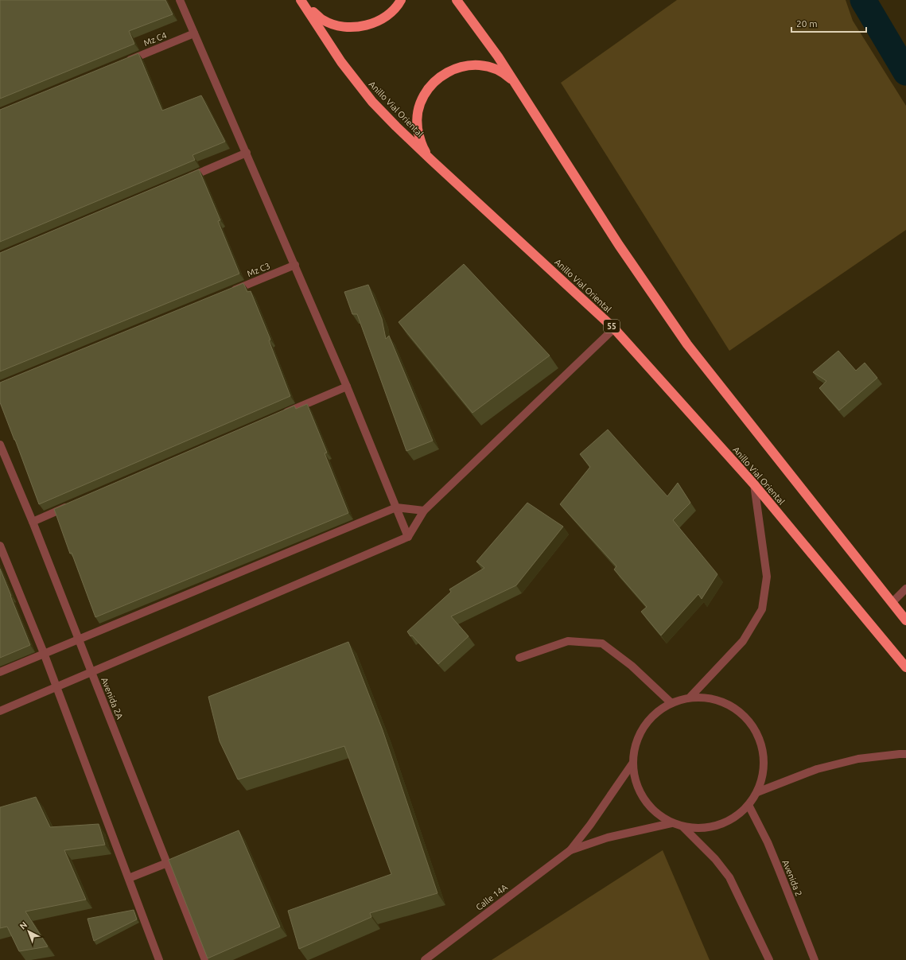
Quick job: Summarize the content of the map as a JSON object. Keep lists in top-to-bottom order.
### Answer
{
  "streets": {
    "highway": ["Anillo Vial Oriental", "55"],
    "street": [
      "Mz C4",
      "Mz C3",
      "Avenida 2A",
      "Avenida 2",
      "Calle 14A"
    ]
  },
  "scale_bar": "20 m",
  "north": "top left"
}
